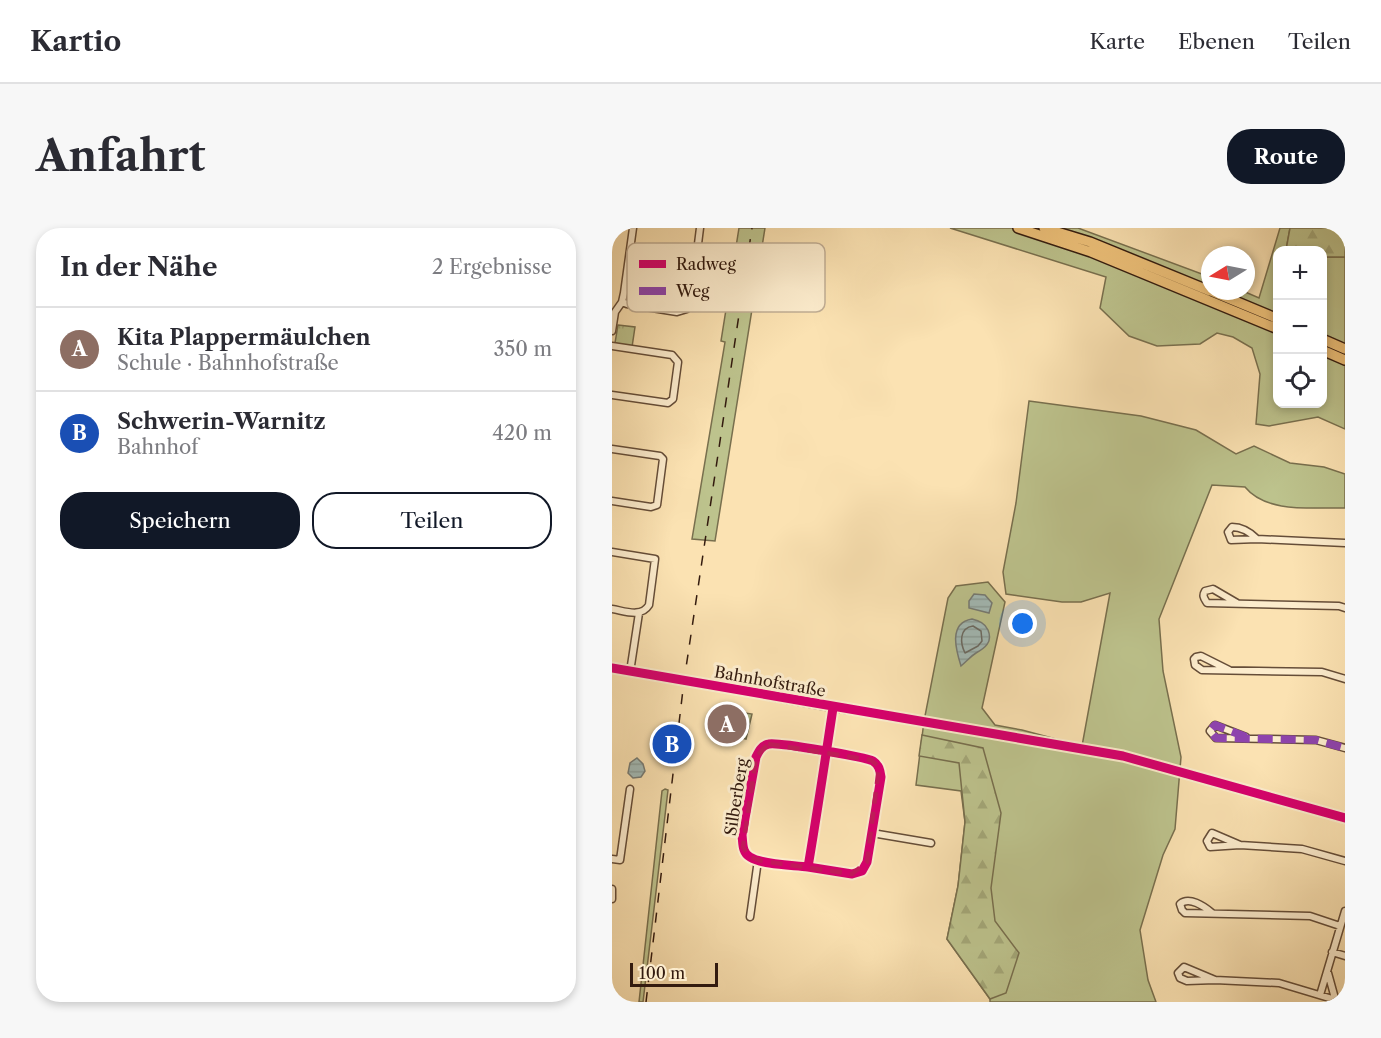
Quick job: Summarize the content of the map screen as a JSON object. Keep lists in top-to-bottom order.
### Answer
{
  "streets": {
    "street": ["Bahnhofstraße", "Silberberg"]
  },
  "legend": ["Radweg", "Weg"],
  "scale_bar": "100 m",
  "north": "left",
  "page": {
    "header": "Kartio",
    "nav": ["Karte", "Ebenen", "Teilen"],
    "buttons": [
      "Route",
      ["Speichern", "Teilen"]
    ],
    "title": "Anfahrt",
    "heading": ["In der Nähe", "2 Ergebnisse"],
    "map_buttons": ["+", "−"],
    "list": [
      {
        "mark": "A",
        "name": "Kita Plappermäulchen",
        "note": "Schule · Bahnhofstraße",
        "value": "350 m"
      },
      {
        "mark": "B",
        "name": "Schwerin-Warnitz",
        "note": "Bahnhof",
        "value": "420 m"
      }
    ],
    "pins": ["A", "B"],
    "scale": "100 m"
  }
}
